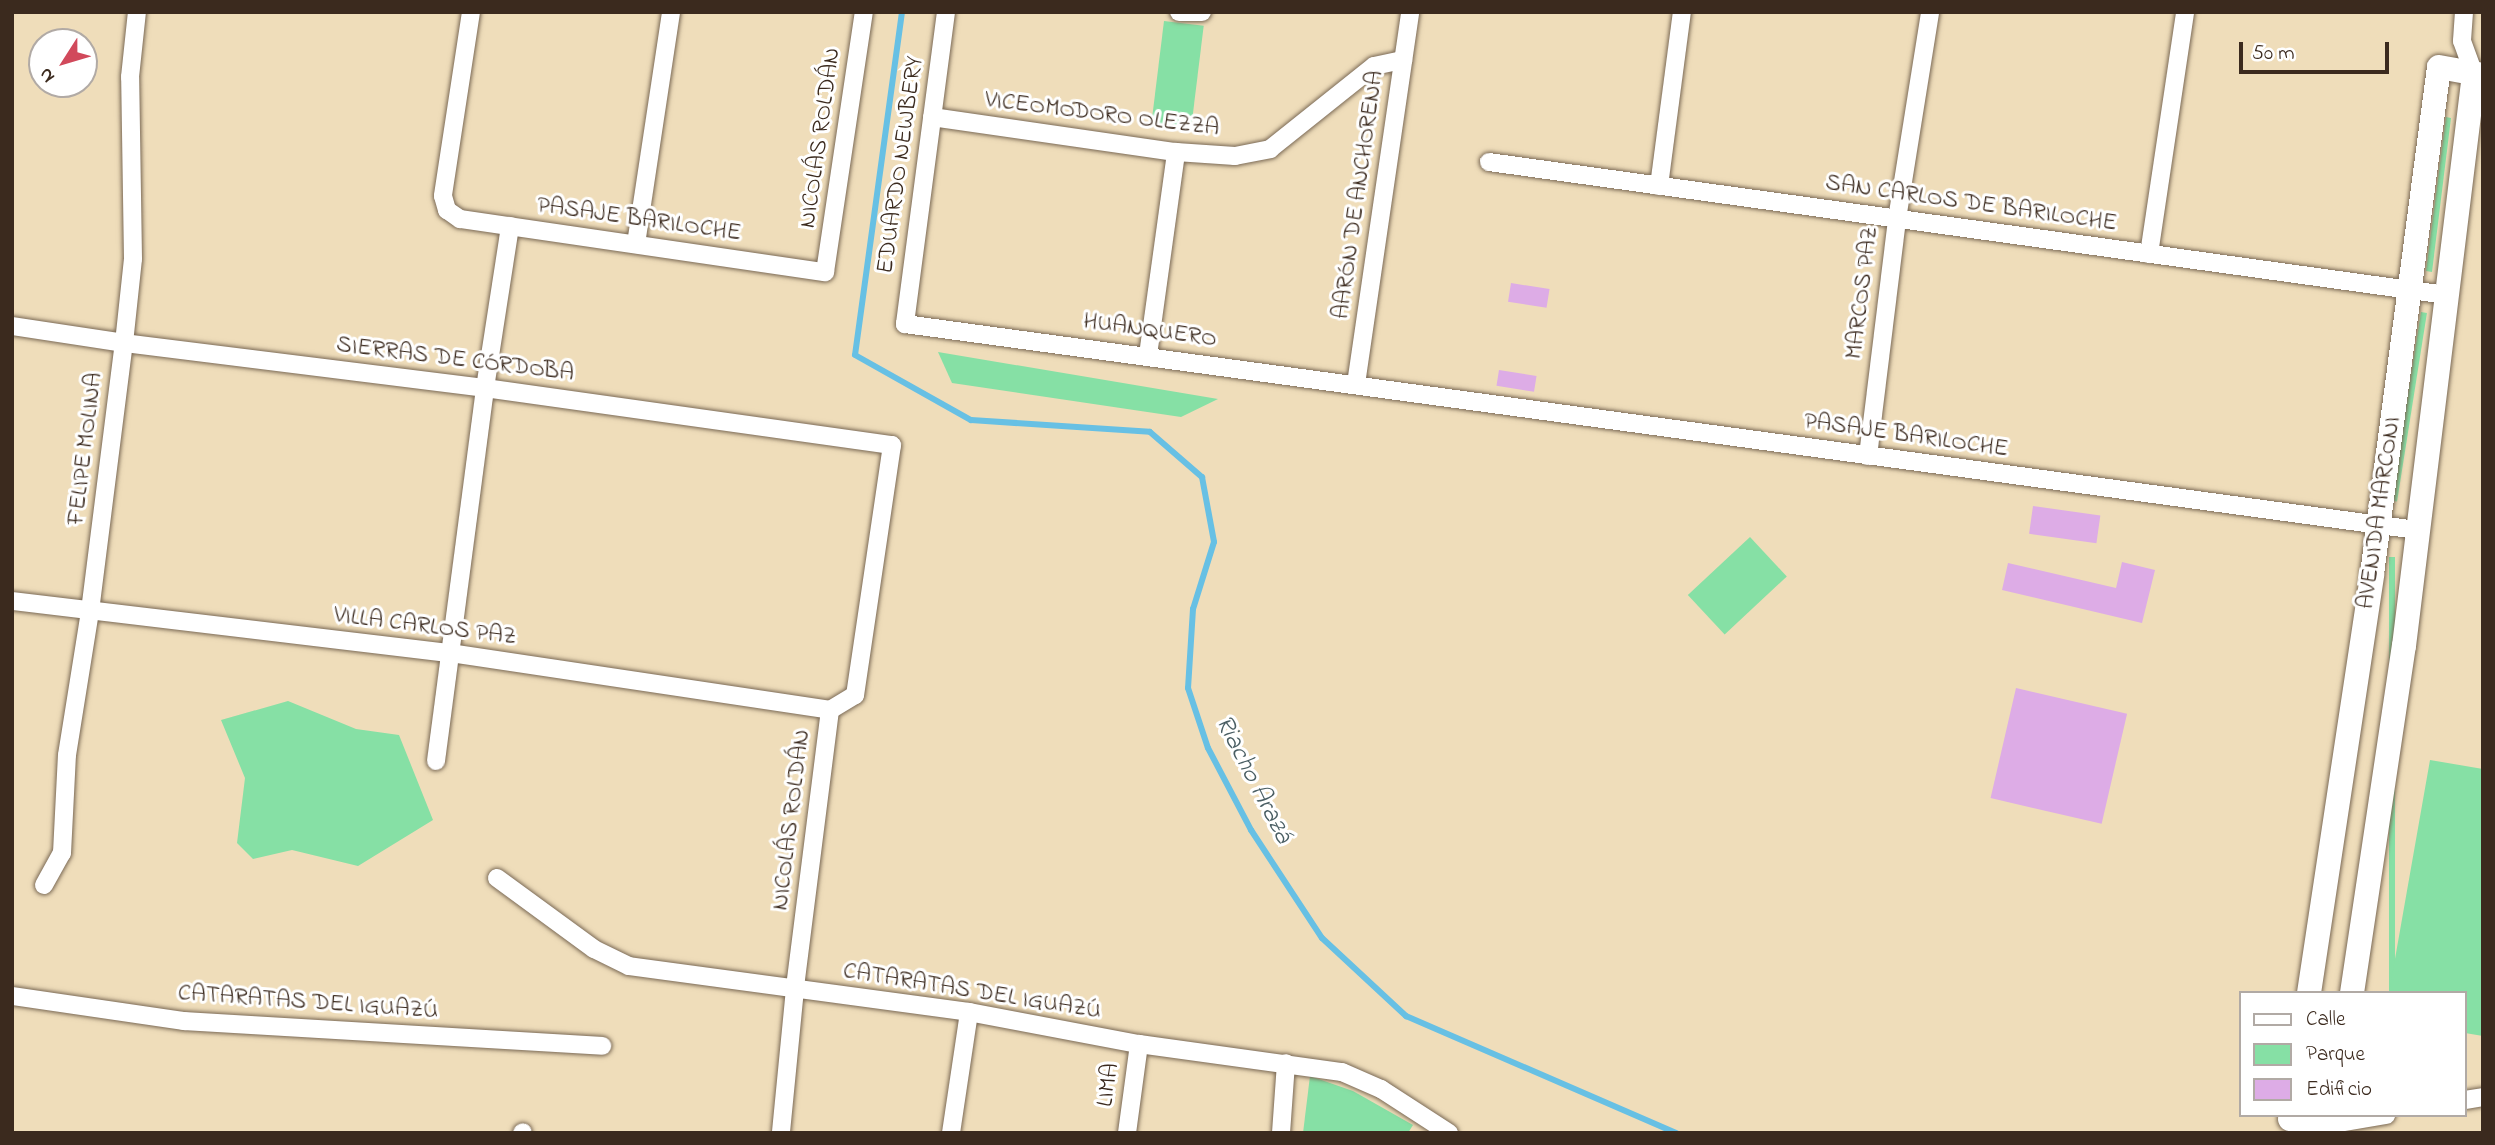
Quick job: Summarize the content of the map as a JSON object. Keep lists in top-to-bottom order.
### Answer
{
  "streets": {
    "main road": ["AVENIDA MARCONI"],
    "street": [
      "VICEOMODORO OLEZZA",
      "NICOLÁS ROLDÁN",
      "EDUARDO NEWBERY",
      "AARÓN DE ANCHORENA",
      "SAN CARLOS DE BARILOCHE",
      "PASAJE BARILOCHE",
      "MARCOS PAZ",
      "HUANQUERO",
      "SIERRAS DE CÓRDOBA",
      "FELIPE MOLINA",
      "VILLA CARLOS PAZ",
      "CATARATAS DEL IGUAZÚ",
      "LIMA"
    ]
  },
  "crossings": [
    ["VICEOMODORO OLEZZA", "EDUARDO NEWBERY"],
    ["VICEOMODORO OLEZZA", "AARÓN DE ANCHORENA"],
    ["NICOLÁS ROLDÁN", "PASAJE BARILOCHE"],
    ["NICOLÁS ROLDÁN", "SIERRAS DE CÓRDOBA"],
    ["NICOLÁS ROLDÁN", "VILLA CARLOS PAZ"],
    ["NICOLÁS ROLDÁN", "CATARATAS DEL IGUAZÚ"],
    ["EDUARDO NEWBERY", "HUANQUERO"],
    ["AARÓN DE ANCHORENA", "HUANQUERO"],
    ["SAN CARLOS DE BARILOCHE", "MARCOS PAZ"],
    ["SAN CARLOS DE BARILOCHE", "AVENIDA MARCONI"],
    ["PASAJE BARILOCHE", "MARCOS PAZ"],
    ["PASAJE BARILOCHE", "HUANQUERO"],
    ["PASAJE BARILOCHE", "AVENIDA MARCONI"],
    ["SIERRAS DE CÓRDOBA", "FELIPE MOLINA"],
    ["FELIPE MOLINA", "VILLA CARLOS PAZ"],
    ["CATARATAS DEL IGUAZÚ", "LIMA"]
  ],
  "water": ["Riacho Arazá"],
  "legend": ["Calle", "Parque", "Edificio"],
  "scale_bar": "50 m",
  "north": "bottom left"
}
